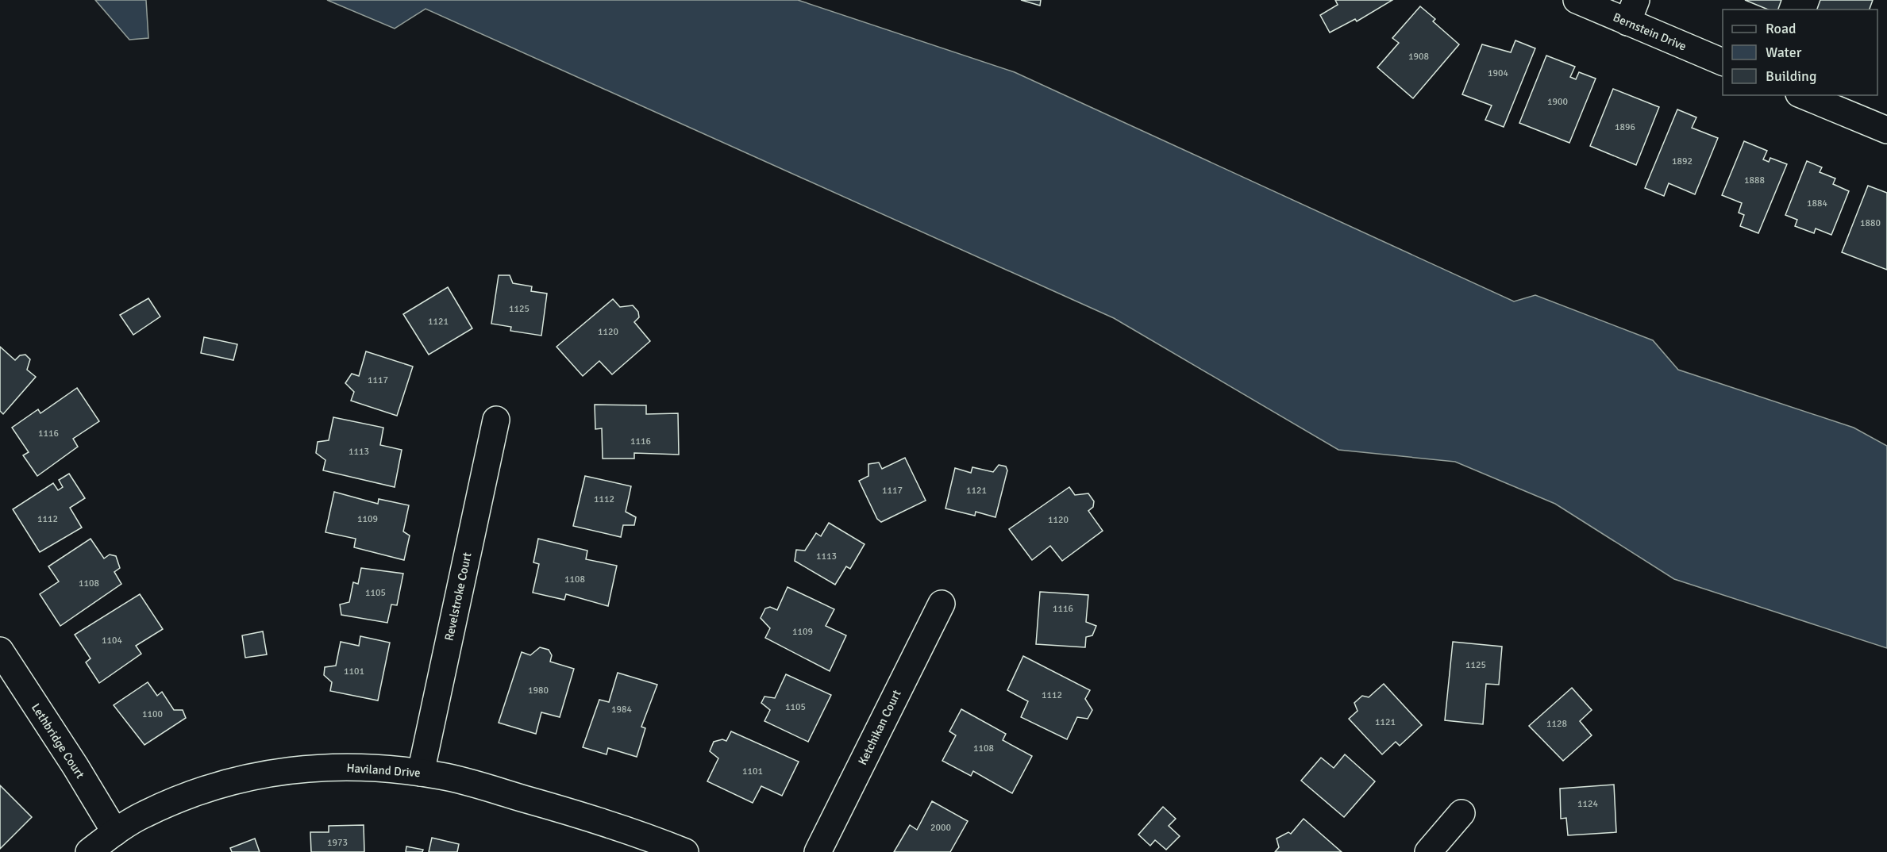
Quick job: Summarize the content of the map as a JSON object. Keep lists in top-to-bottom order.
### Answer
{
  "streets": {
    "street": [
      "Bernstein Drive",
      "Revelstroke Court",
      "Ketchikan Court",
      "Lethbridge Court",
      "Haviland Drive"
    ]
  },
  "crossings": [
    ["Revelstroke Court", "Haviland Drive"],
    ["Lethbridge Court", "Haviland Drive"]
  ],
  "house_numbers": [
    "1908",
    "1904",
    "1900",
    "1896",
    "1892",
    "1888",
    "1884",
    "1880",
    "1125",
    "1121",
    "1120",
    "1117",
    "1116",
    "1116",
    "1113",
    "1117",
    "1121",
    "1112",
    "1112",
    "1109",
    "1120",
    "1113",
    "1108",
    "1108",
    "1105",
    "1116",
    "1109",
    "1104",
    "1125",
    "1101",
    "1980",
    "1112",
    "1105",
    "1984",
    "1100",
    "1121",
    "1128",
    "1108",
    "1101",
    "1124",
    "2000",
    "1973"
  ],
  "legend": ["Road", "Water", "Building"]
}
